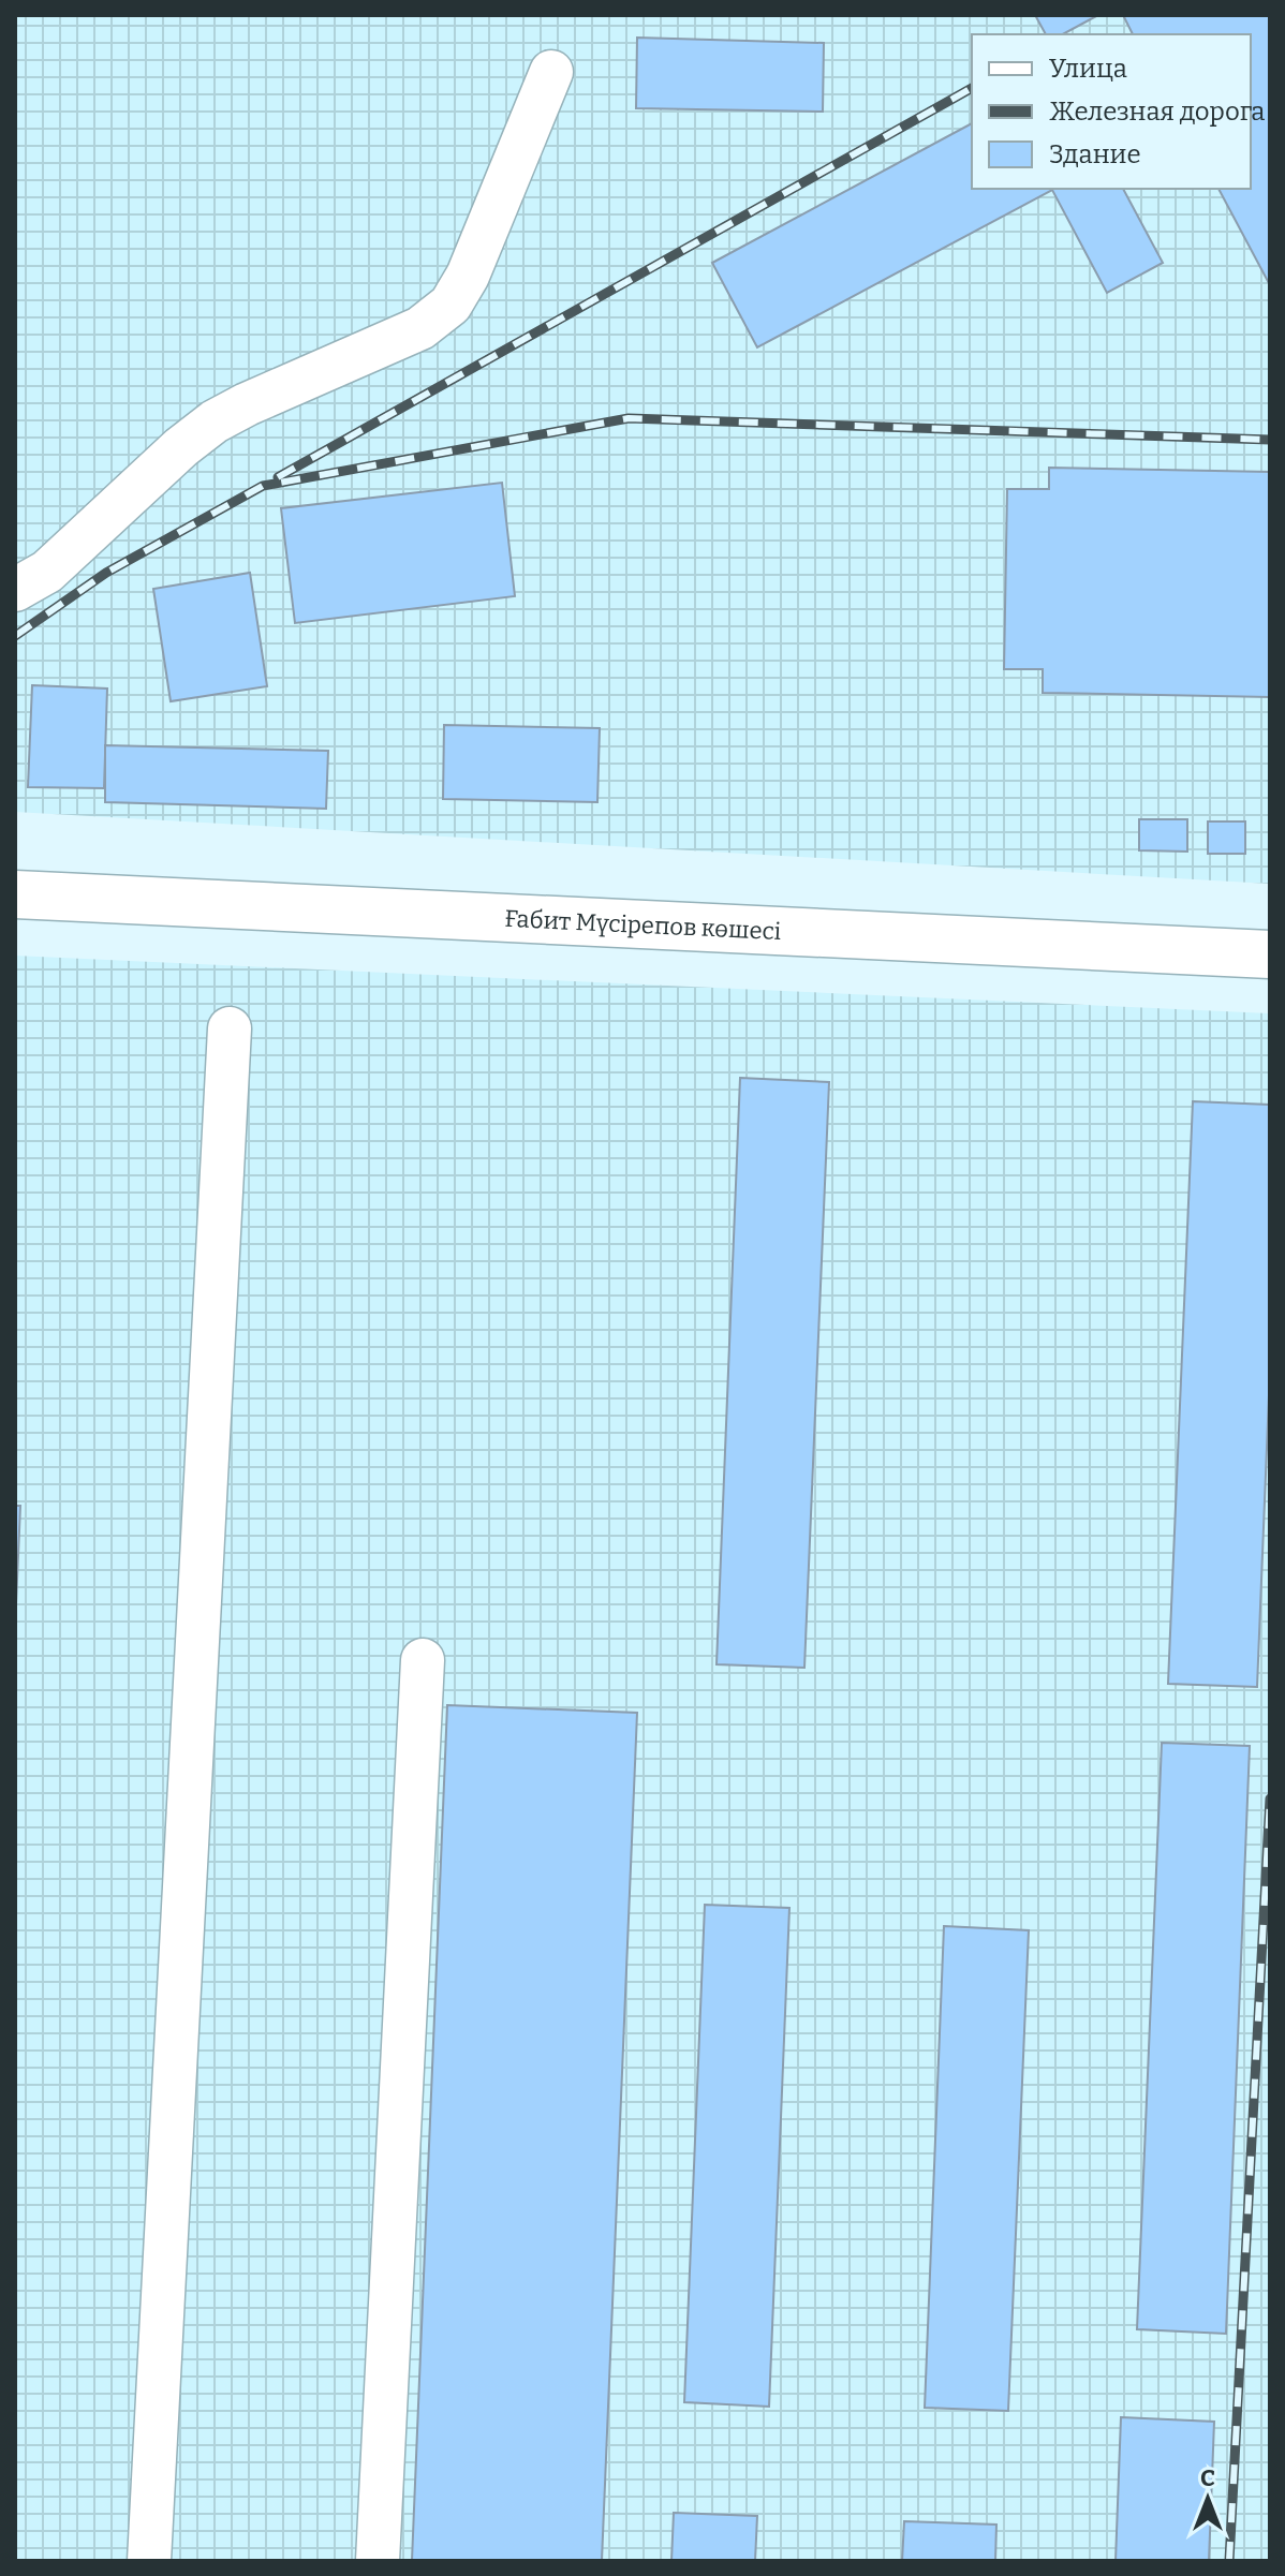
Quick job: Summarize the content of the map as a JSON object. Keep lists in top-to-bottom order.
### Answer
{
  "streets": {
    "main road": ["Ғабит Мүсірепов көшесі"]
  },
  "legend": ["Улица", "Железная дорога", "Здание"],
  "north": "top"
}
